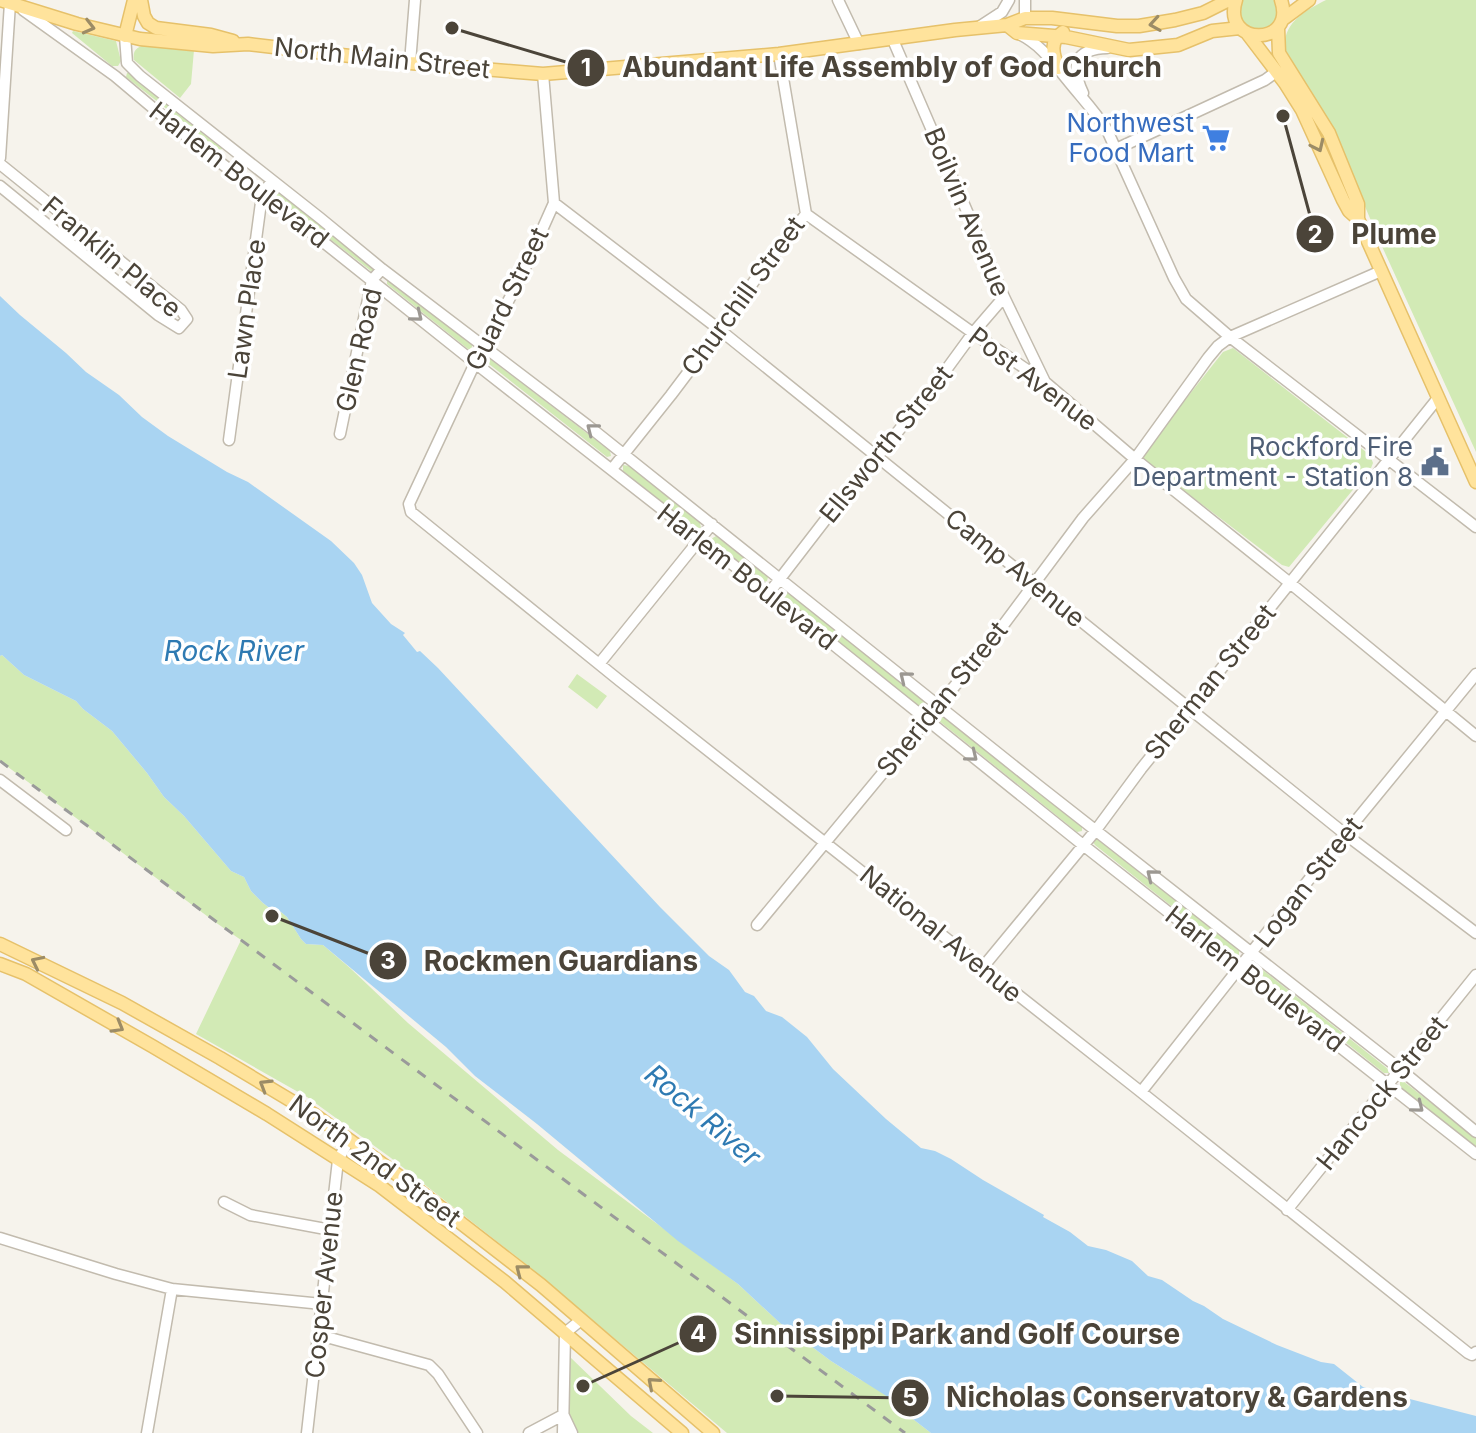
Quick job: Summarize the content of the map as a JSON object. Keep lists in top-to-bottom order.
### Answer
{
  "streets": {
    "main road": ["North Main Street", "North 2nd Street"],
    "street": [
      "Harlem Boulevard",
      "Boilvin Avenue",
      "Franklin Place",
      "Churchill Street",
      "Guard Street",
      "Lawn Place",
      "Glen Road",
      "Post Avenue",
      "Ellsworth Street",
      "Camp Avenue",
      "Sherman Street",
      "Sheridan Street",
      "Logan Street",
      "National Avenue",
      "Hancock Street",
      "Cosper Avenue"
    ]
  },
  "crossings": [
    ["North Main Street", "Harlem Boulevard"],
    ["North Main Street", "Boilvin Avenue"],
    ["North Main Street", "Franklin Place"],
    ["North Main Street", "Churchill Street"],
    ["North Main Street", "Guard Street"],
    ["Harlem Boulevard", "Franklin Place"],
    ["Harlem Boulevard", "Churchill Street"],
    ["Harlem Boulevard", "Guard Street"],
    ["Harlem Boulevard", "Lawn Place"],
    ["Harlem Boulevard", "Glen Road"],
    ["Harlem Boulevard", "Ellsworth Street"],
    ["Harlem Boulevard", "Sherman Street"],
    ["Harlem Boulevard", "Sheridan Street"],
    ["Harlem Boulevard", "Logan Street"],
    ["Harlem Boulevard", "Hancock Street"],
    ["Boilvin Avenue", "Post Avenue"],
    ["Boilvin Avenue", "Ellsworth Street"],
    ["Churchill Street", "Post Avenue"],
    ["Churchill Street", "Camp Avenue"],
    ["Guard Street", "Camp Avenue"],
    ["Guard Street", "National Avenue"],
    ["Post Avenue", "Ellsworth Street"],
    ["Post Avenue", "Sherman Street"],
    ["Post Avenue", "Sheridan Street"],
    ["Post Avenue", "Logan Street"],
    ["Ellsworth Street", "Camp Avenue"],
    ["Camp Avenue", "Sherman Street"],
    ["Camp Avenue", "Sheridan Street"],
    ["Camp Avenue", "Logan Street"],
    ["Sherman Street", "National Avenue"],
    ["Sheridan Street", "National Avenue"],
    ["Logan Street", "National Avenue"],
    ["National Avenue", "Hancock Street"],
    ["North 2nd Street", "Cosper Avenue"]
  ],
  "water": ["Rock River"],
  "places": {
    "other": [
      "Abundant Life Assembly of God Church",
      "Plume",
      "Rockmen Guardians",
      "Sinnissippi Park and Golf Course",
      "Nicholas Conservatory & Gardens"
    ],
    "supermarket": ["Northwest Food Mart"],
    "public building": ["Rockford Fire Department - Station 8"]
  }
}
